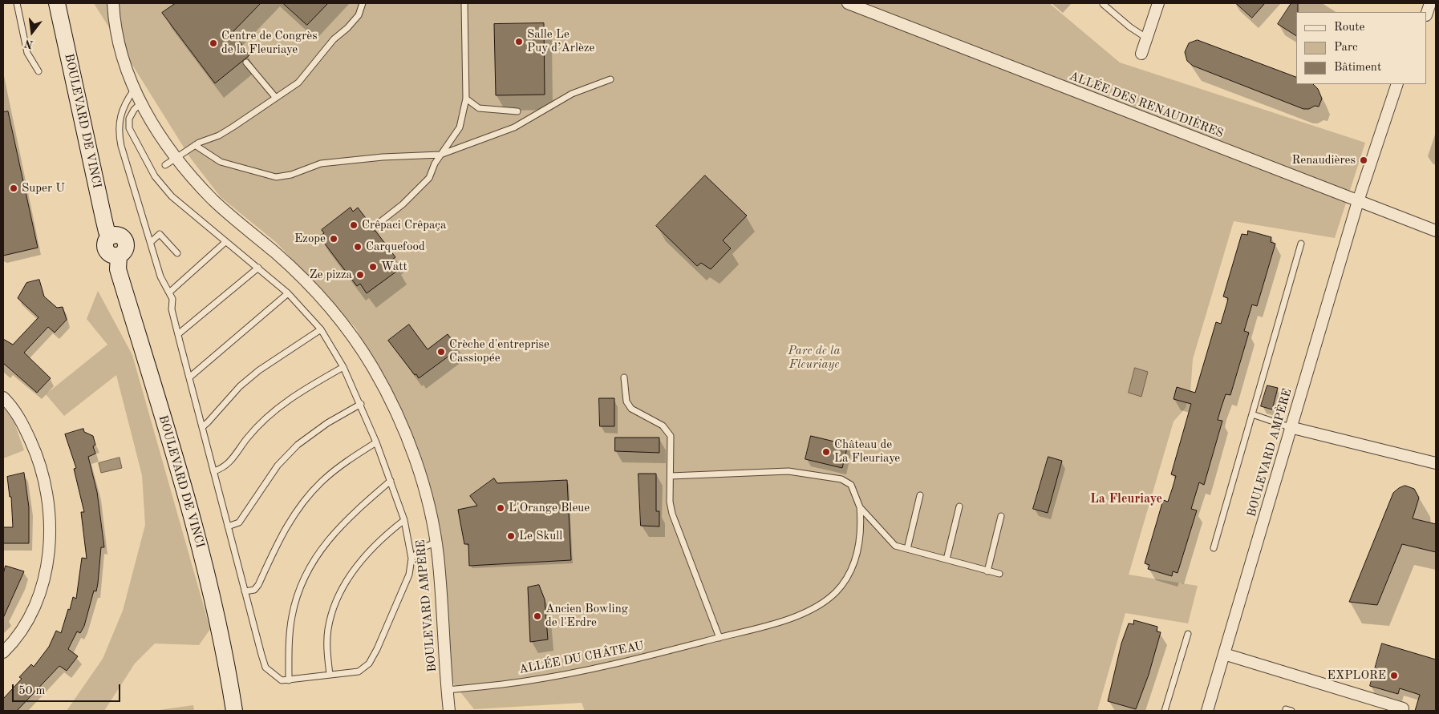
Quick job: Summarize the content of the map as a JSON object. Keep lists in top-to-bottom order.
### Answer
{
  "streets": {
    "main road": ["BOULEVARD DE VINCI"],
    "street": ["ALLÉE DES RENAUDIÈRES", "BOULEVARD AMPÈRE"],
    "lane": ["ALLÉE DU CHÂTEAU"]
  },
  "crossings": [
    ["ALLÉE DES RENAUDIÈRES", "BOULEVARD AMPÈRE"],
    ["BOULEVARD AMPÈRE", "ALLÉE DU CHÂTEAU"]
  ],
  "districts": ["La Fleuriaye"],
  "parks": ["Parc de la Fleuriaye"],
  "places": [
    "Salle Le Puy d’Arlèze",
    "Centre de Congrès de la Fleuriaye",
    "Renaudières",
    "Super U",
    "Crêpaci Crêpaça",
    "Ezope",
    "Carquefood",
    "Watt",
    "Ze pizza",
    "Crèche d'entreprise Cassiopée",
    "Château de La Fleuriaye",
    "L'Orange Bleue",
    "Le Skull",
    "Ancien Bowling de l'Erdre",
    "EXPLORE"
  ],
  "legend": ["Route", "Parc", "Bâtiment"],
  "scale_bar": "50 m",
  "north": "bottom"
}
